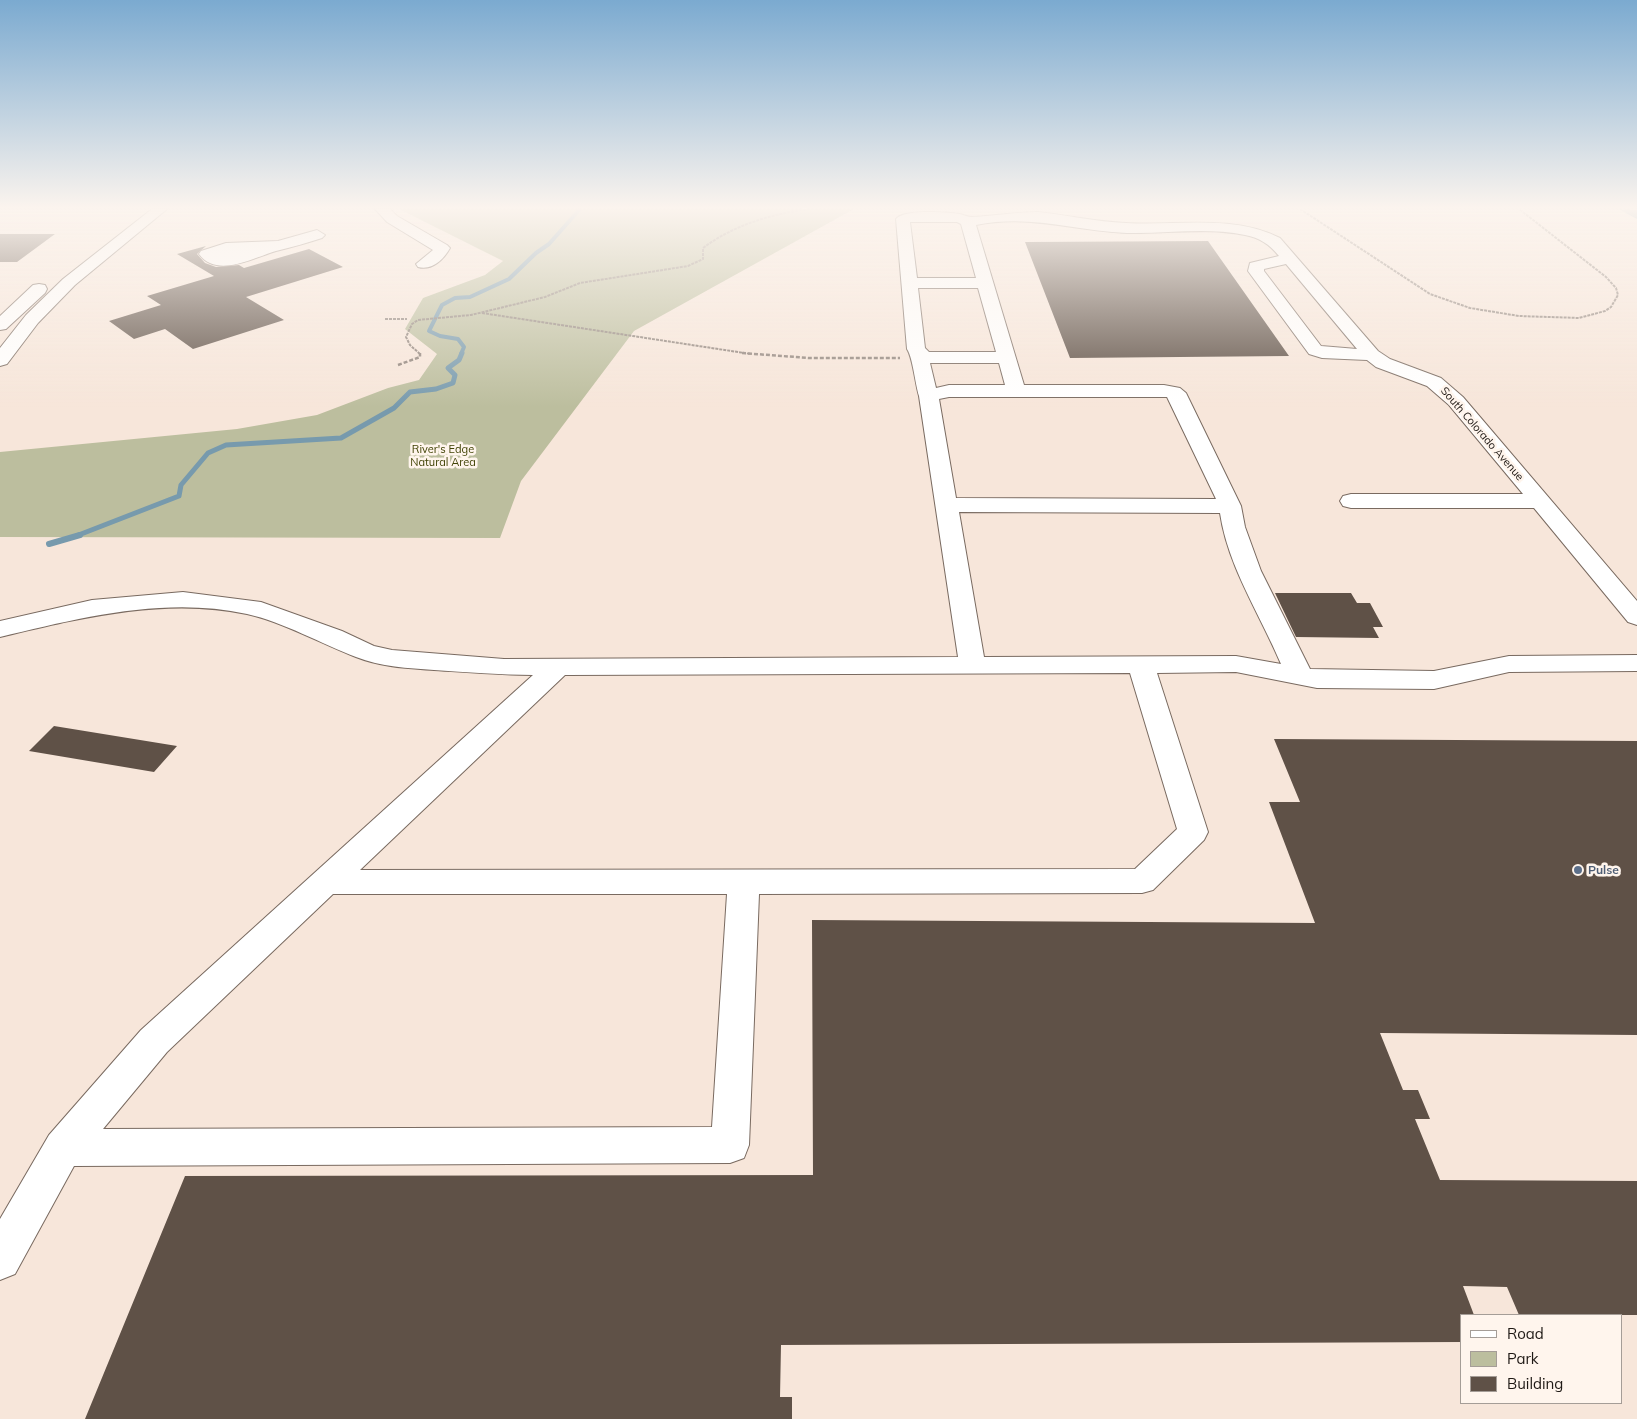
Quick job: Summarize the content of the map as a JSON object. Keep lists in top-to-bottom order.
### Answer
{
  "streets": {
    "street": ["South Colorado Avenue"]
  },
  "parks": ["River's Edge Natural Area"],
  "places": ["Pulse"],
  "legend": ["Road", "Park", "Building"]
}
